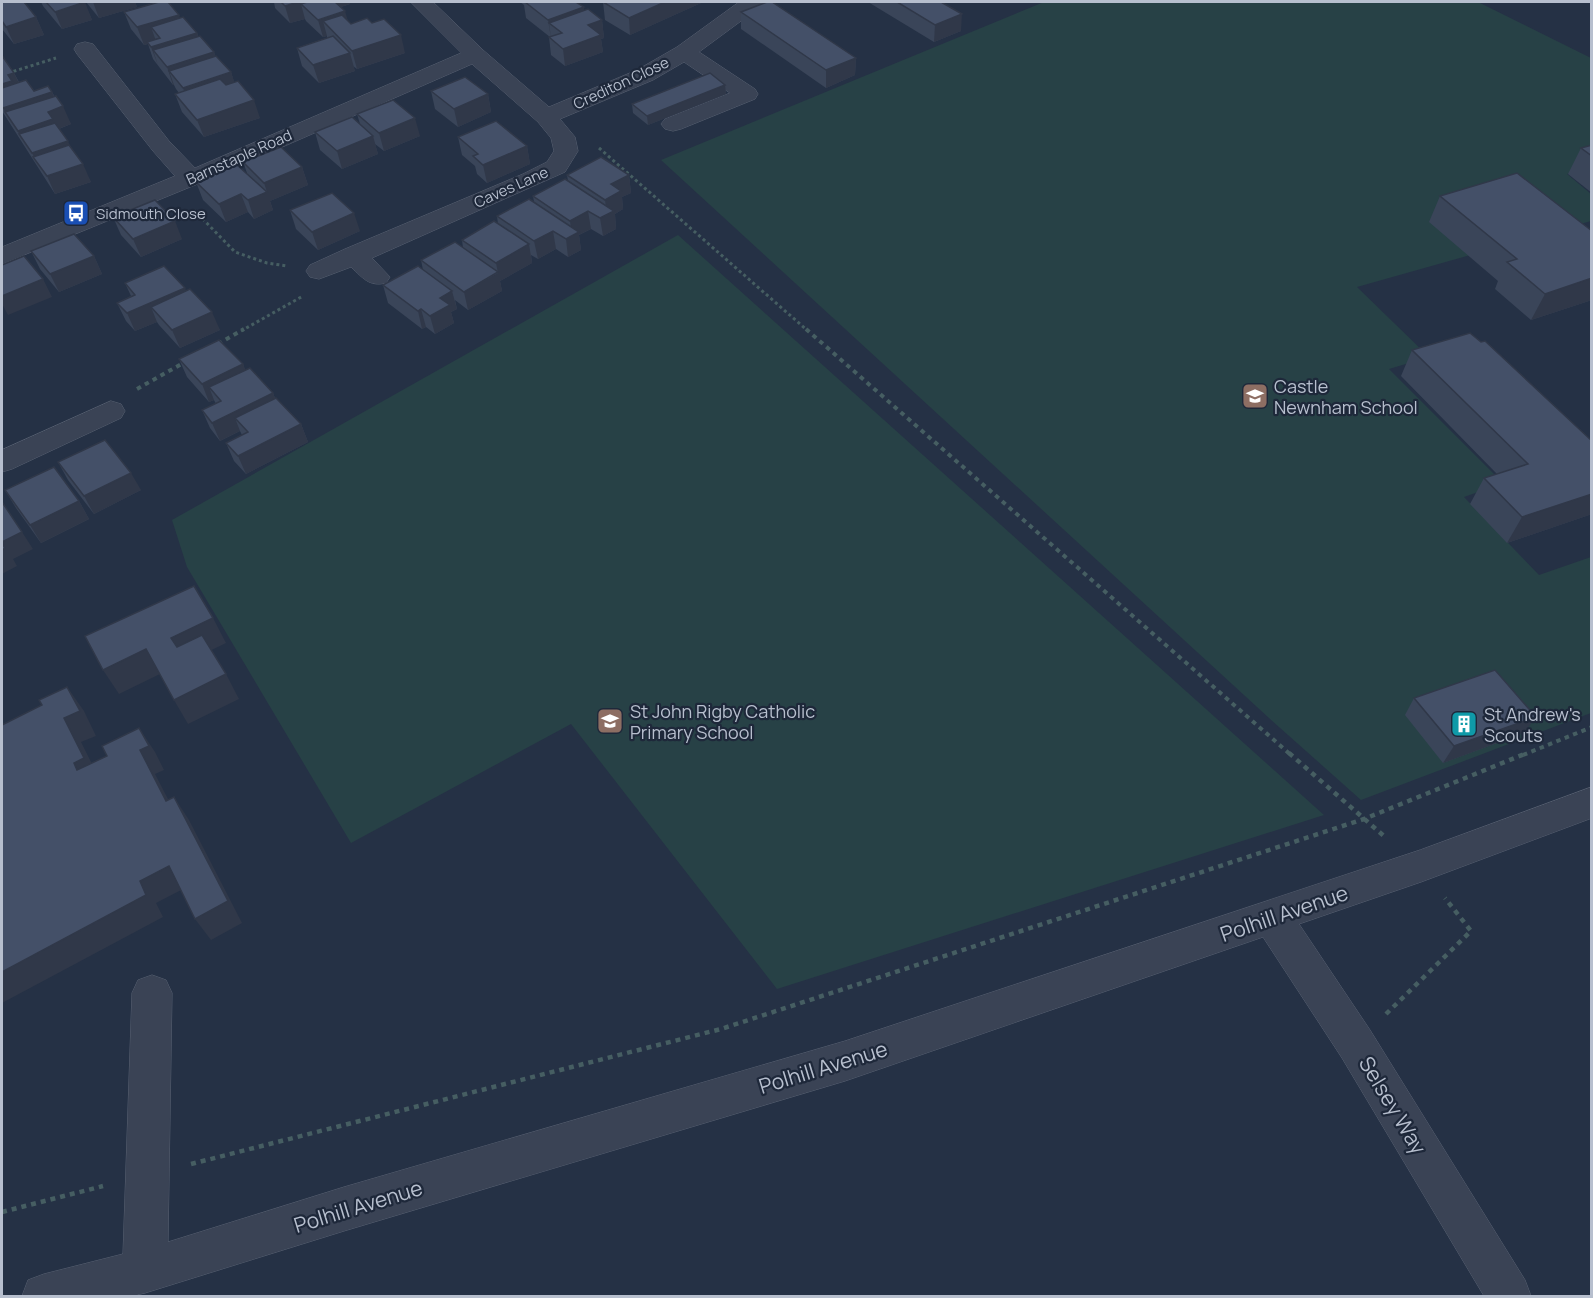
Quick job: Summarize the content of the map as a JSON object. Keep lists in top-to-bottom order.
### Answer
{
  "streets": {
    "street": [
      "Crediton Close",
      "Barnstaple Road",
      "Caves Lane",
      "Polhill Avenue",
      "Selsey Way"
    ]
  },
  "crossings": [
    ["Crediton Close", "Caves Lane"],
    ["Barnstaple Road", "Caves Lane"],
    ["Polhill Avenue", "Selsey Way"]
  ],
  "places": {
    "bus stop": ["Sidmouth Close"],
    "school or university": ["Castle Newnham School", "St John Rigby Catholic Primary School"],
    "building": ["St Andrew's Scouts"]
  }
}
